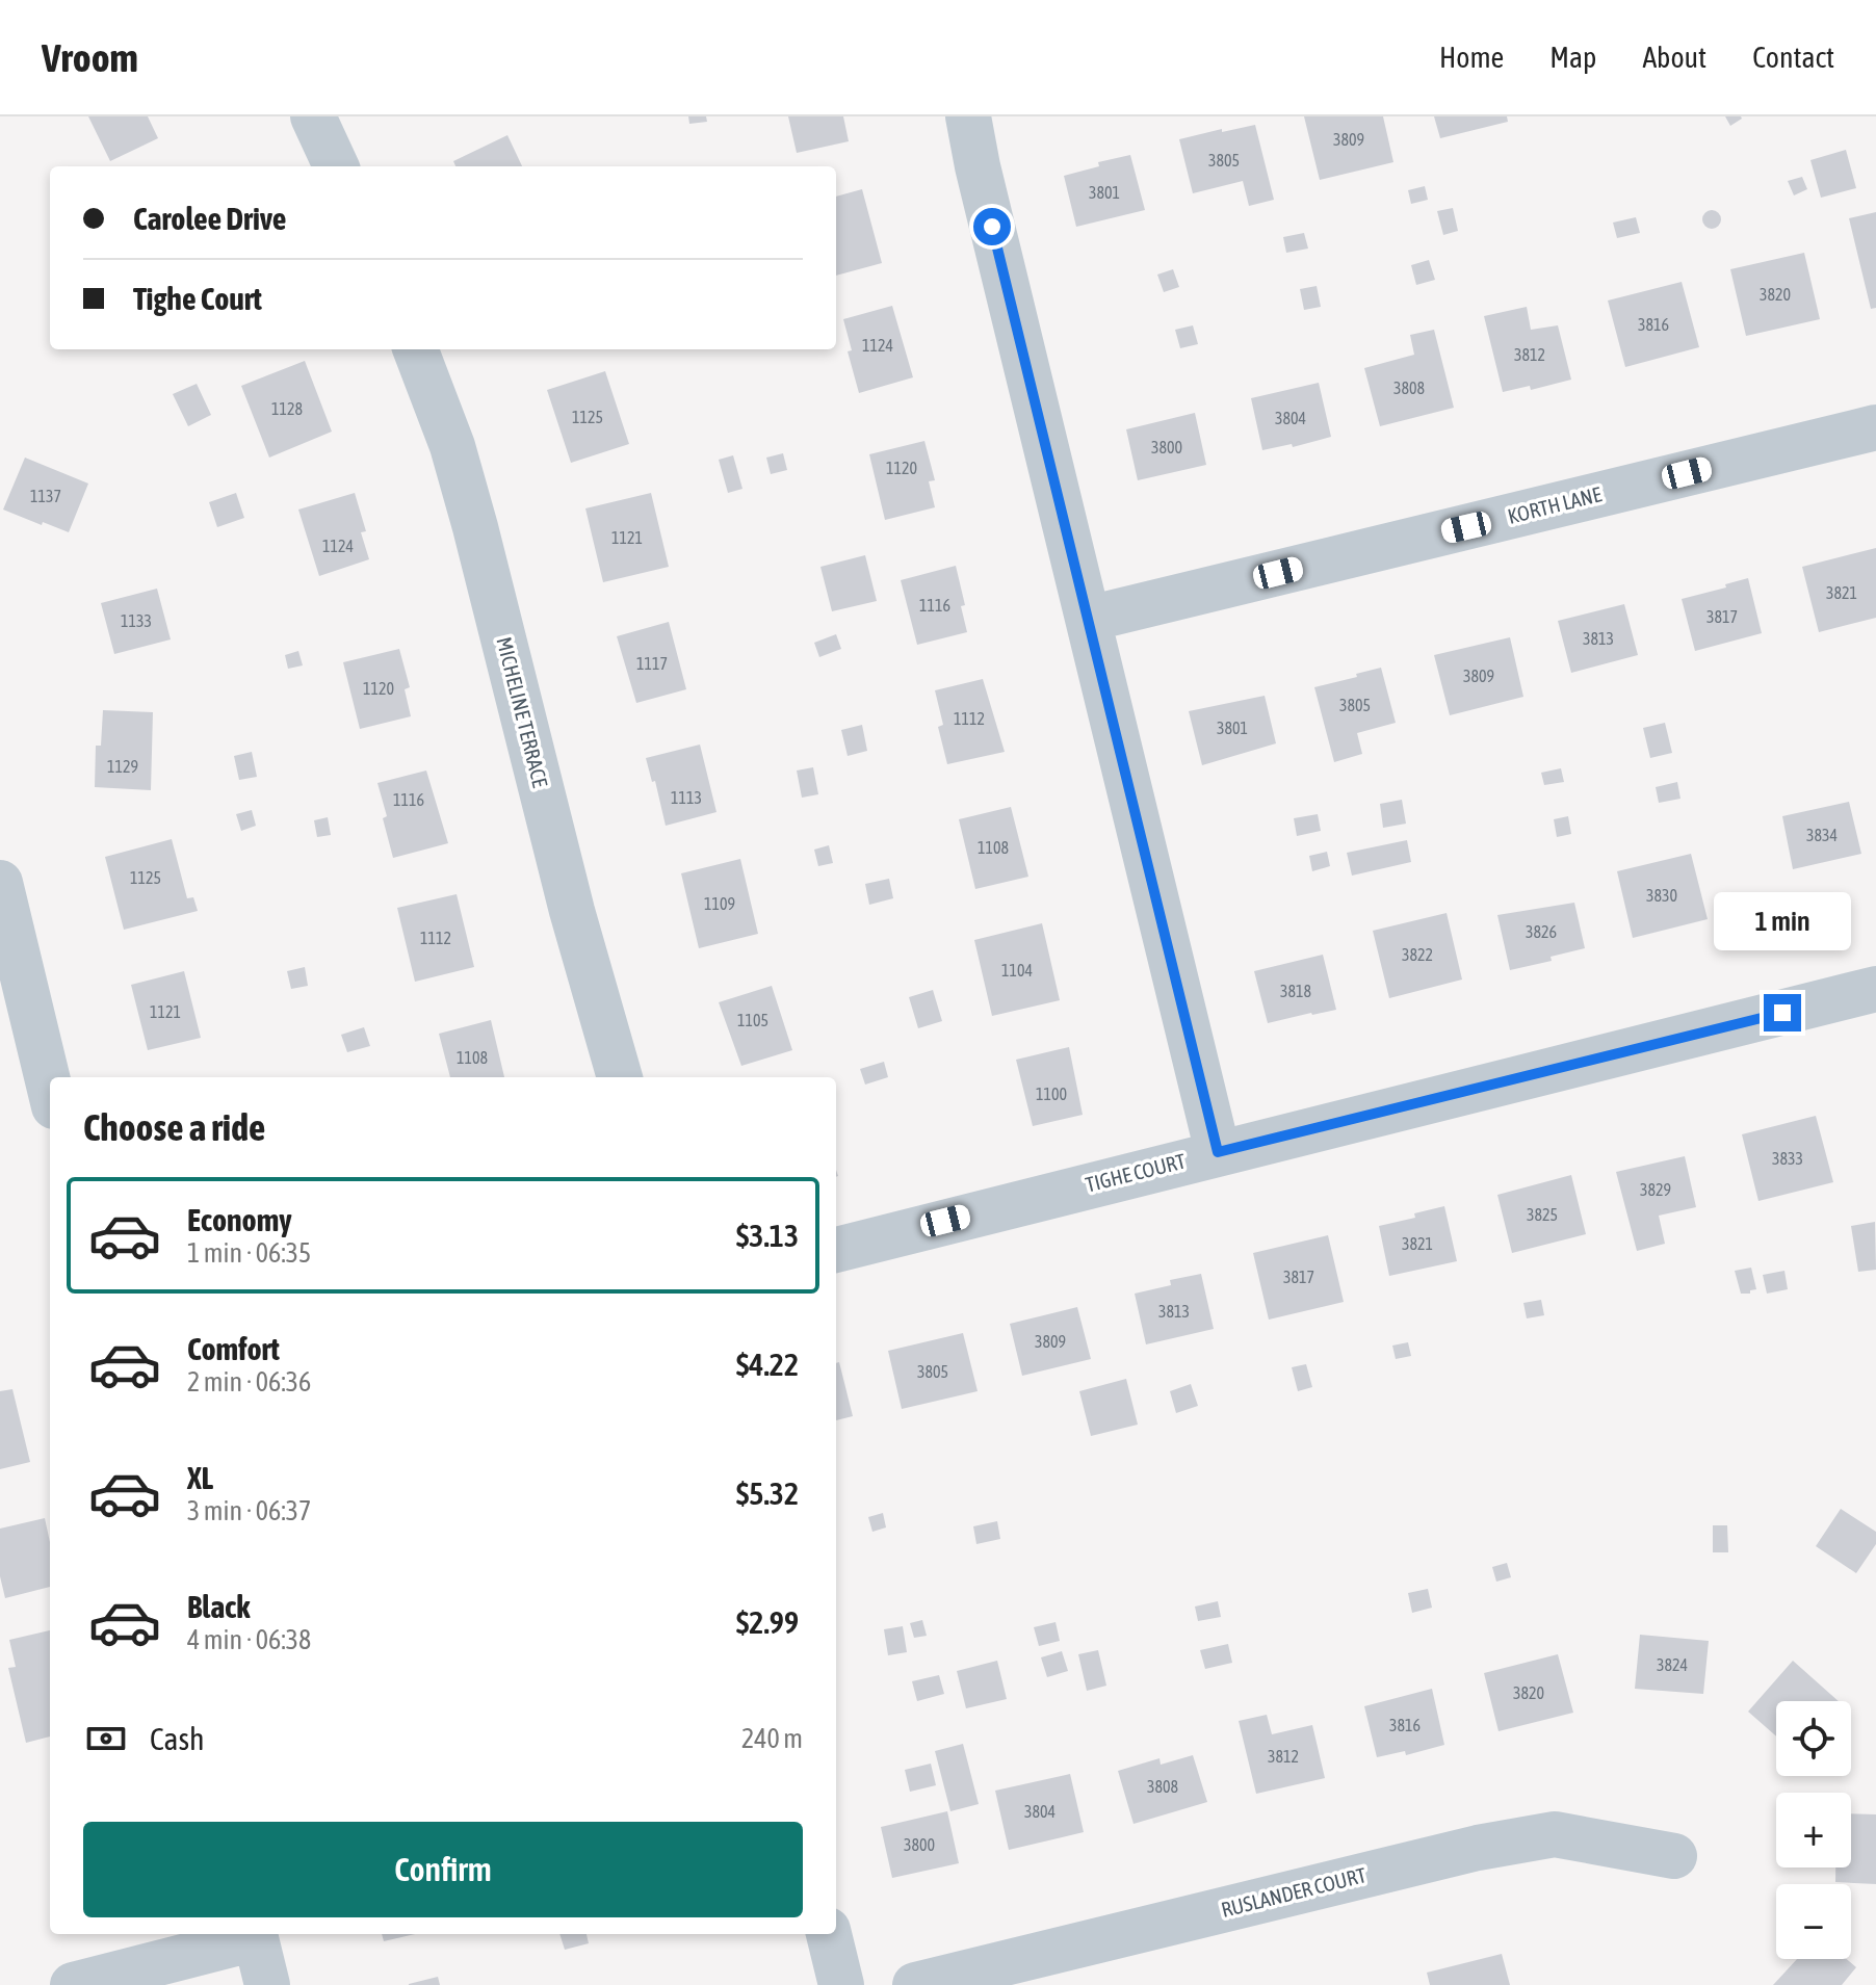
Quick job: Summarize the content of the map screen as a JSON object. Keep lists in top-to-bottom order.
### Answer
{
  "streets": {
    "street": [
      "KORTH LANE",
      "MICHELINE TERRACE",
      "TIGHE COURT",
      "RUSLANDER COURT"
    ]
  },
  "house_numbers": [
    "3809",
    "3805",
    "3801",
    "3820",
    "3816",
    "1124",
    "3812",
    "3808",
    "1128",
    "1125",
    "3804",
    "3800",
    "1120",
    "1137",
    "1121",
    "1124",
    "3821",
    "1116",
    "3817",
    "1133",
    "3813",
    "1117",
    "3809",
    "1120",
    "3805",
    "1112",
    "3801",
    "1129",
    "1113",
    "1116",
    "3834",
    "1108",
    "1125",
    "3830",
    "1109",
    "3826",
    "1112",
    "3822",
    "1104",
    "3818",
    "1121",
    "1105",
    "1108",
    "1100",
    "3833",
    "3829",
    "3825",
    "3821",
    "3817",
    "3813",
    "3809",
    "3805",
    "3824",
    "3820",
    "3816",
    "3812",
    "3808",
    "3804",
    "3800"
  ],
  "page": {
    "header": "Vroom",
    "nav": [
      "Home",
      "Map",
      "About",
      "Contact"
    ],
    "banner": ["Carolee Drive", "Tighe Court"],
    "bubble": "1 min",
    "heading": "Choose a ride",
    "list": [
      {
        "name": "Economy",
        "note": "1 min · 06:35",
        "value": "$3.13"
      },
      {
        "name": "Comfort",
        "note": "2 min · 06:36",
        "value": "$4.22"
      },
      {
        "name": "XL",
        "note": "3 min · 06:37",
        "value": "$5.32"
      },
      {
        "name": "Black",
        "note": "4 min · 06:38",
        "value": "$2.99"
      }
    ],
    "pay": ["Cash", "240 m"],
    "map_buttons": ["+", "−"],
    "buttons": "Confirm"
  }
}
